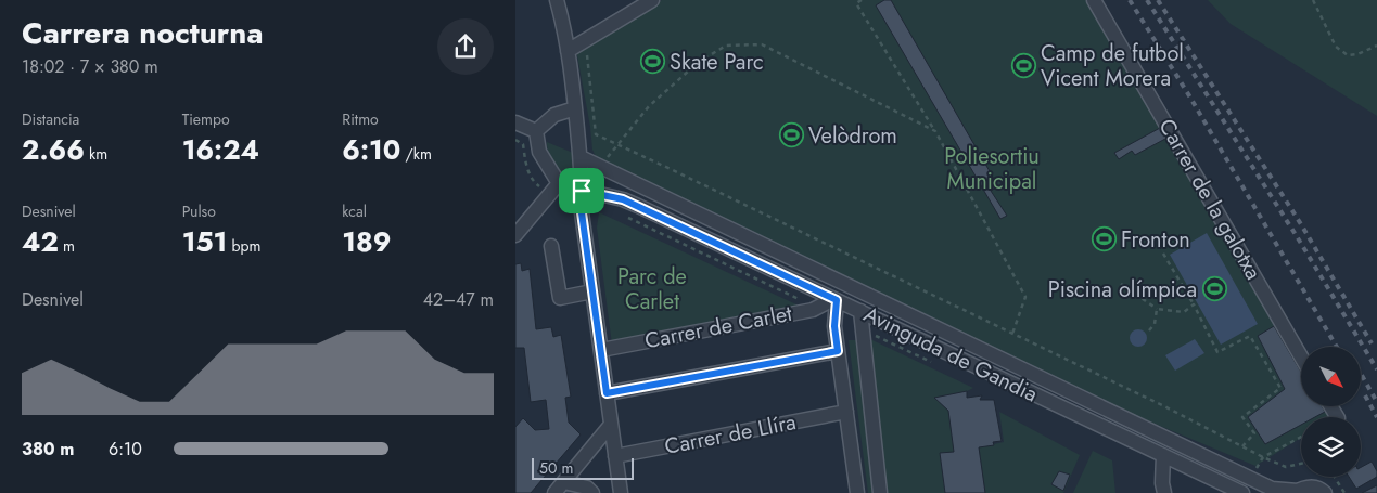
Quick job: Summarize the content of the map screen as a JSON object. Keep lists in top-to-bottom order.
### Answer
{
  "streets": {
    "street": [
      "Carrer de la galotxa",
      "Carrer de Carlet",
      "Avinguda de Gandia",
      "Carrer de Llíra"
    ]
  },
  "crossings": [
    ["Carrer de Carlet", "Avinguda de Gandia"]
  ],
  "parks": ["Poliesortiu Municipal", "Parc de Carlet"],
  "places": {
    "sports": [
      "Skate Parc",
      "Camp de futbol Vicent Morera",
      "Velòdrom",
      "Fronton",
      "Piscina olímpica"
    ]
  },
  "scale_bar": "50 m",
  "north": "bottom right",
  "page": {
    "heading": ["Carrera nocturna", "18:02 · 7 × 380 m"],
    "stats": [
      ["Distancia", "2.66 km"],
      ["Tiempo", "16:24"],
      ["Ritmo", "6:10 /km"],
      ["Desnivel", "42 m"],
      ["Pulso", "151 bpm"],
      ["kcal", "189"]
    ],
    "chart": ["Desnivel", "42–47 m"],
    "list": [
      {
        "name": "380 m",
        "note": "6:10"
      }
    ],
    "scale": "50 m"
  }
}
